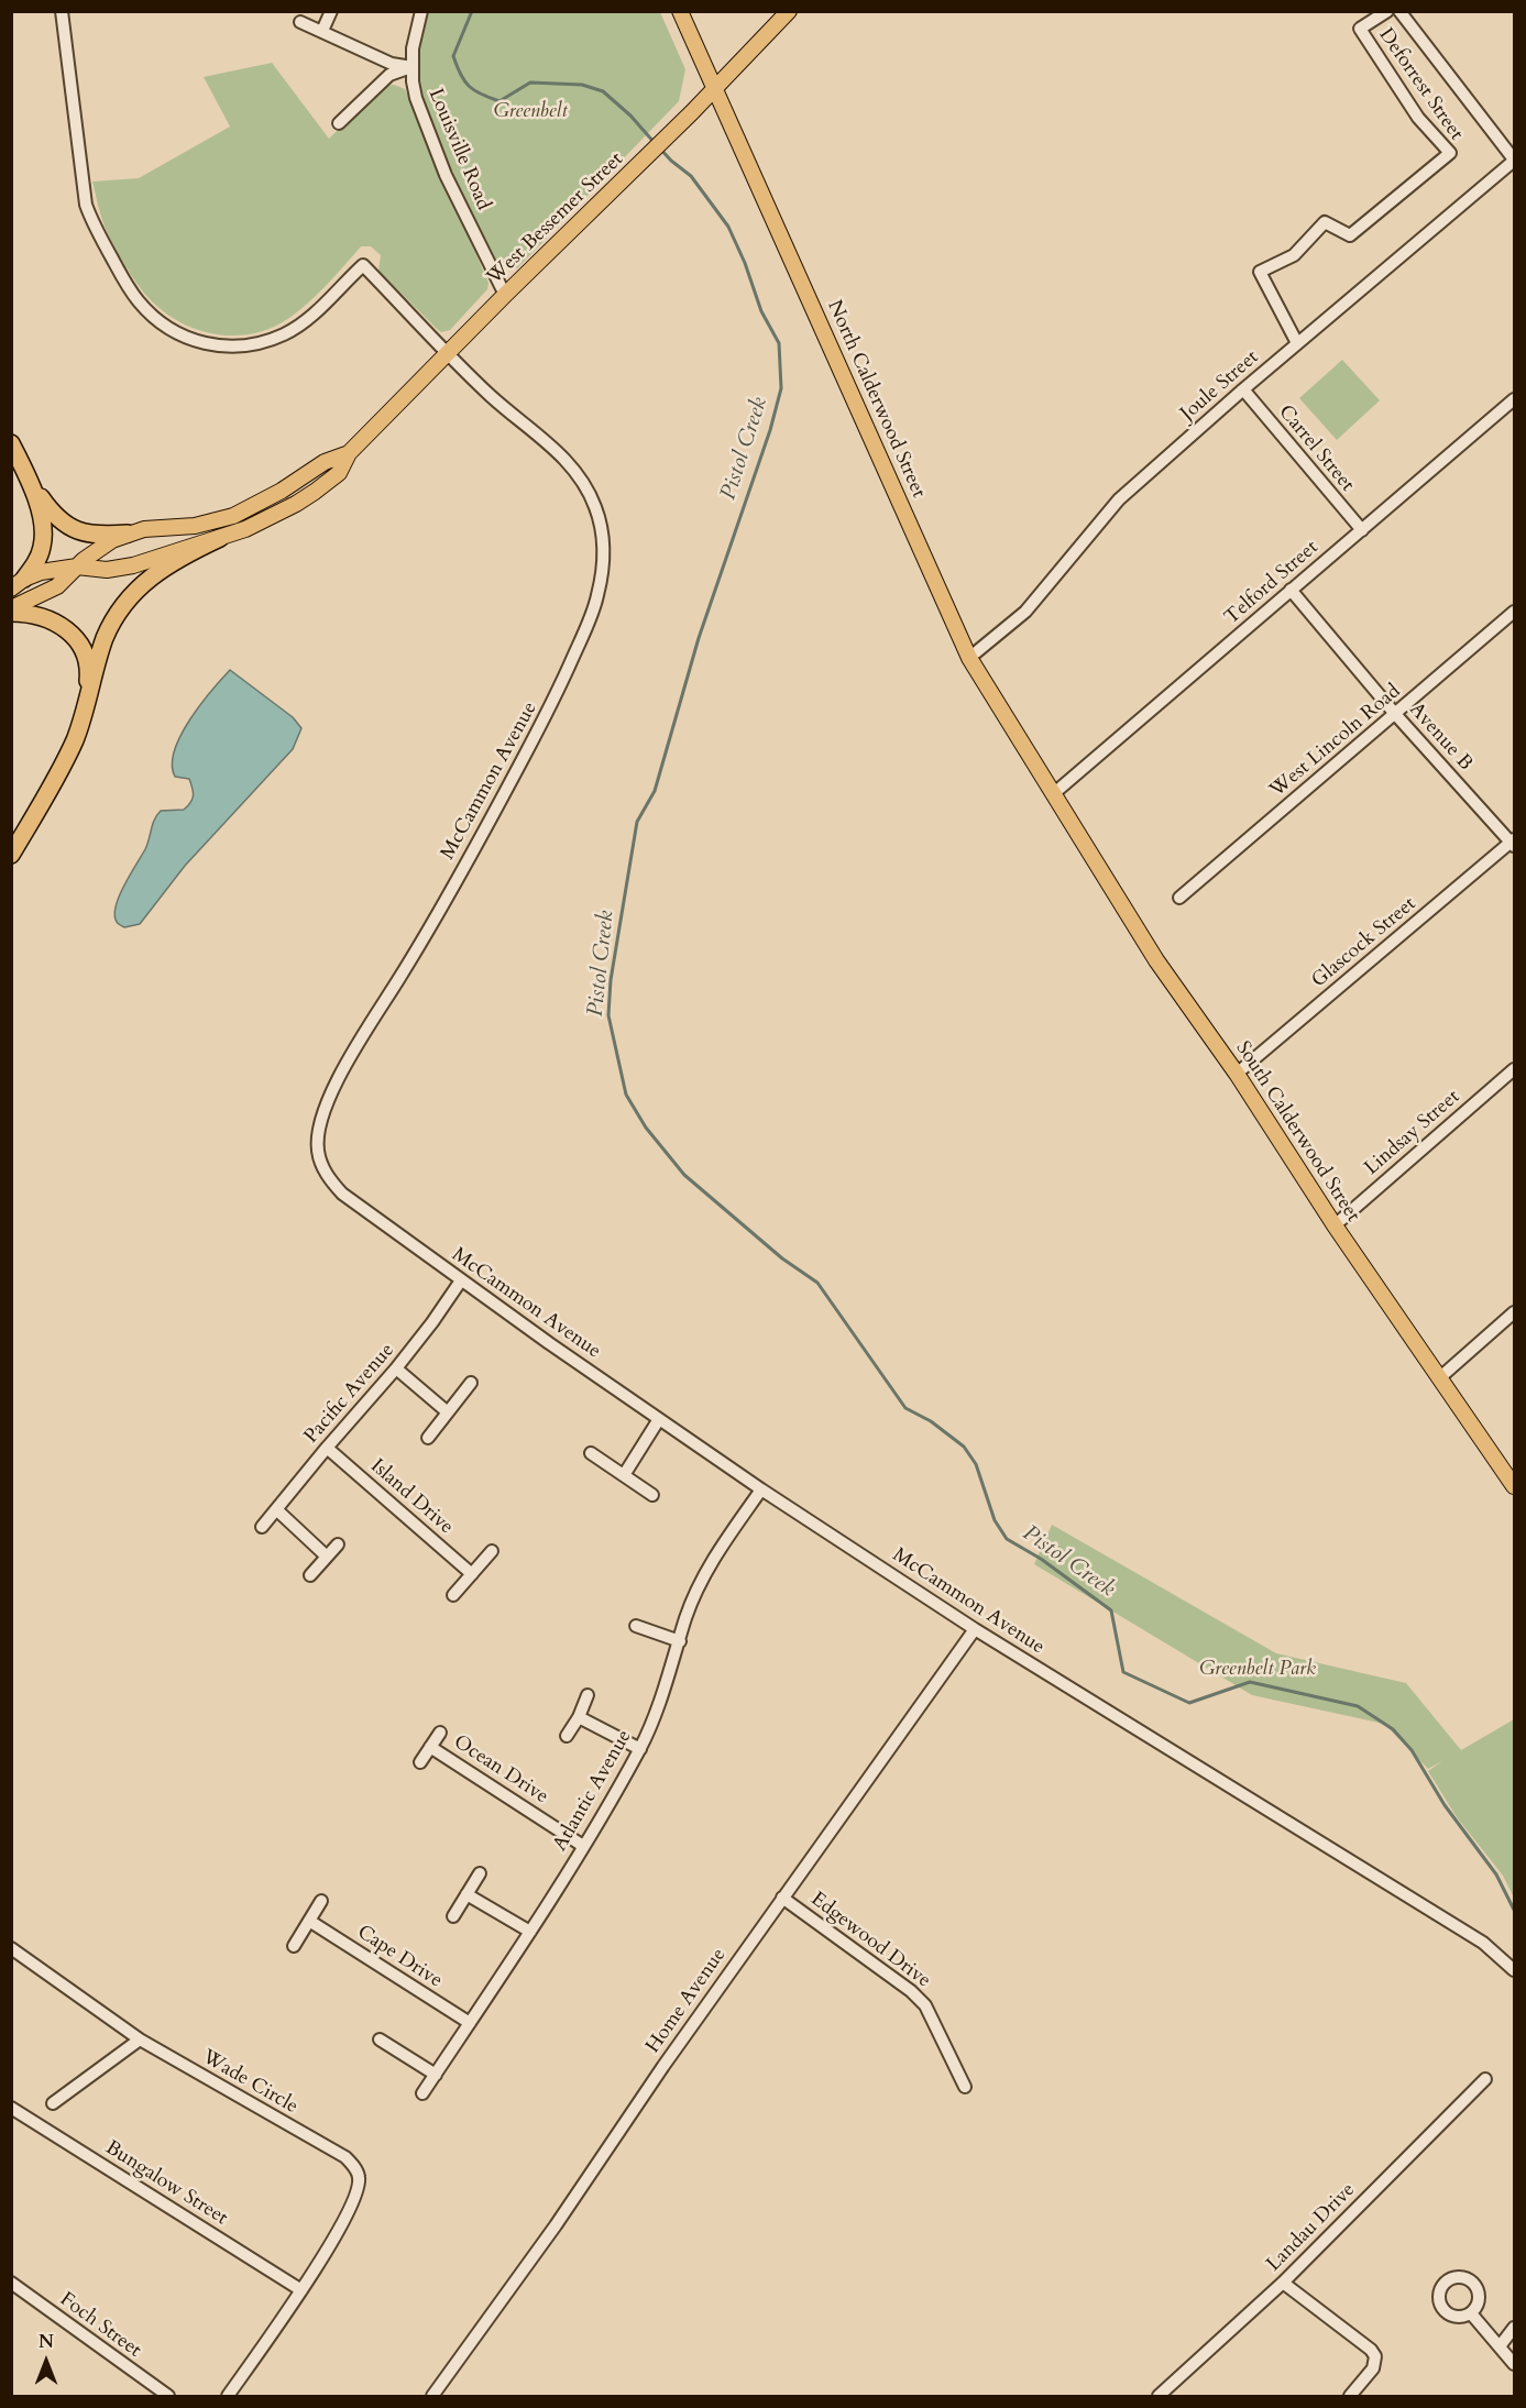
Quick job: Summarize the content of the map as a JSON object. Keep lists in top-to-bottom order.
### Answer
{
  "streets": {
    "main road": ["West Bessemer Street", "North Calderwood Street", "South Calderwood Street"],
    "street": [
      "Deforrest Street",
      "Louisville Road",
      "Joule Street",
      "Carrel Street",
      "Telford Street",
      "Avenue B",
      "West Lincoln Road",
      "McCammon Avenue",
      "Glascock Street",
      "Lindsay Street",
      "Pacific Avenue",
      "Island Drive",
      "Ocean Drive",
      "Atlantic Avenue",
      "Edgewood Drive",
      "Cape Drive",
      "Home Avenue",
      "Wade Circle",
      "Bungalow Street",
      "Landau Drive",
      "Foch Street"
    ]
  },
  "crossings": [
    ["Deforrest Street", "Joule Street"],
    ["Louisville Road", "West Bessemer Street"],
    ["West Bessemer Street", "North Calderwood Street"],
    ["West Bessemer Street", "McCammon Avenue"],
    ["Joule Street", "North Calderwood Street"],
    ["Joule Street", "Carrel Street"],
    ["North Calderwood Street", "Telford Street"],
    ["North Calderwood Street", "South Calderwood Street"],
    ["Carrel Street", "Telford Street"],
    ["Telford Street", "Avenue B"],
    ["Telford Street", "South Calderwood Street"],
    ["Avenue B", "West Lincoln Road"],
    ["Avenue B", "Glascock Street"],
    ["McCammon Avenue", "Pacific Avenue"],
    ["McCammon Avenue", "Atlantic Avenue"],
    ["McCammon Avenue", "Home Avenue"],
    ["Glascock Street", "South Calderwood Street"],
    ["South Calderwood Street", "Lindsay Street"],
    ["Pacific Avenue", "Island Drive"],
    ["Ocean Drive", "Atlantic Avenue"],
    ["Atlantic Avenue", "Cape Drive"],
    ["Edgewood Drive", "Home Avenue"],
    ["Wade Circle", "Bungalow Street"]
  ],
  "water": ["Pistol Creek"],
  "parks": ["Greenbelt", "Greenbelt Park"],
  "north": "top"
}
